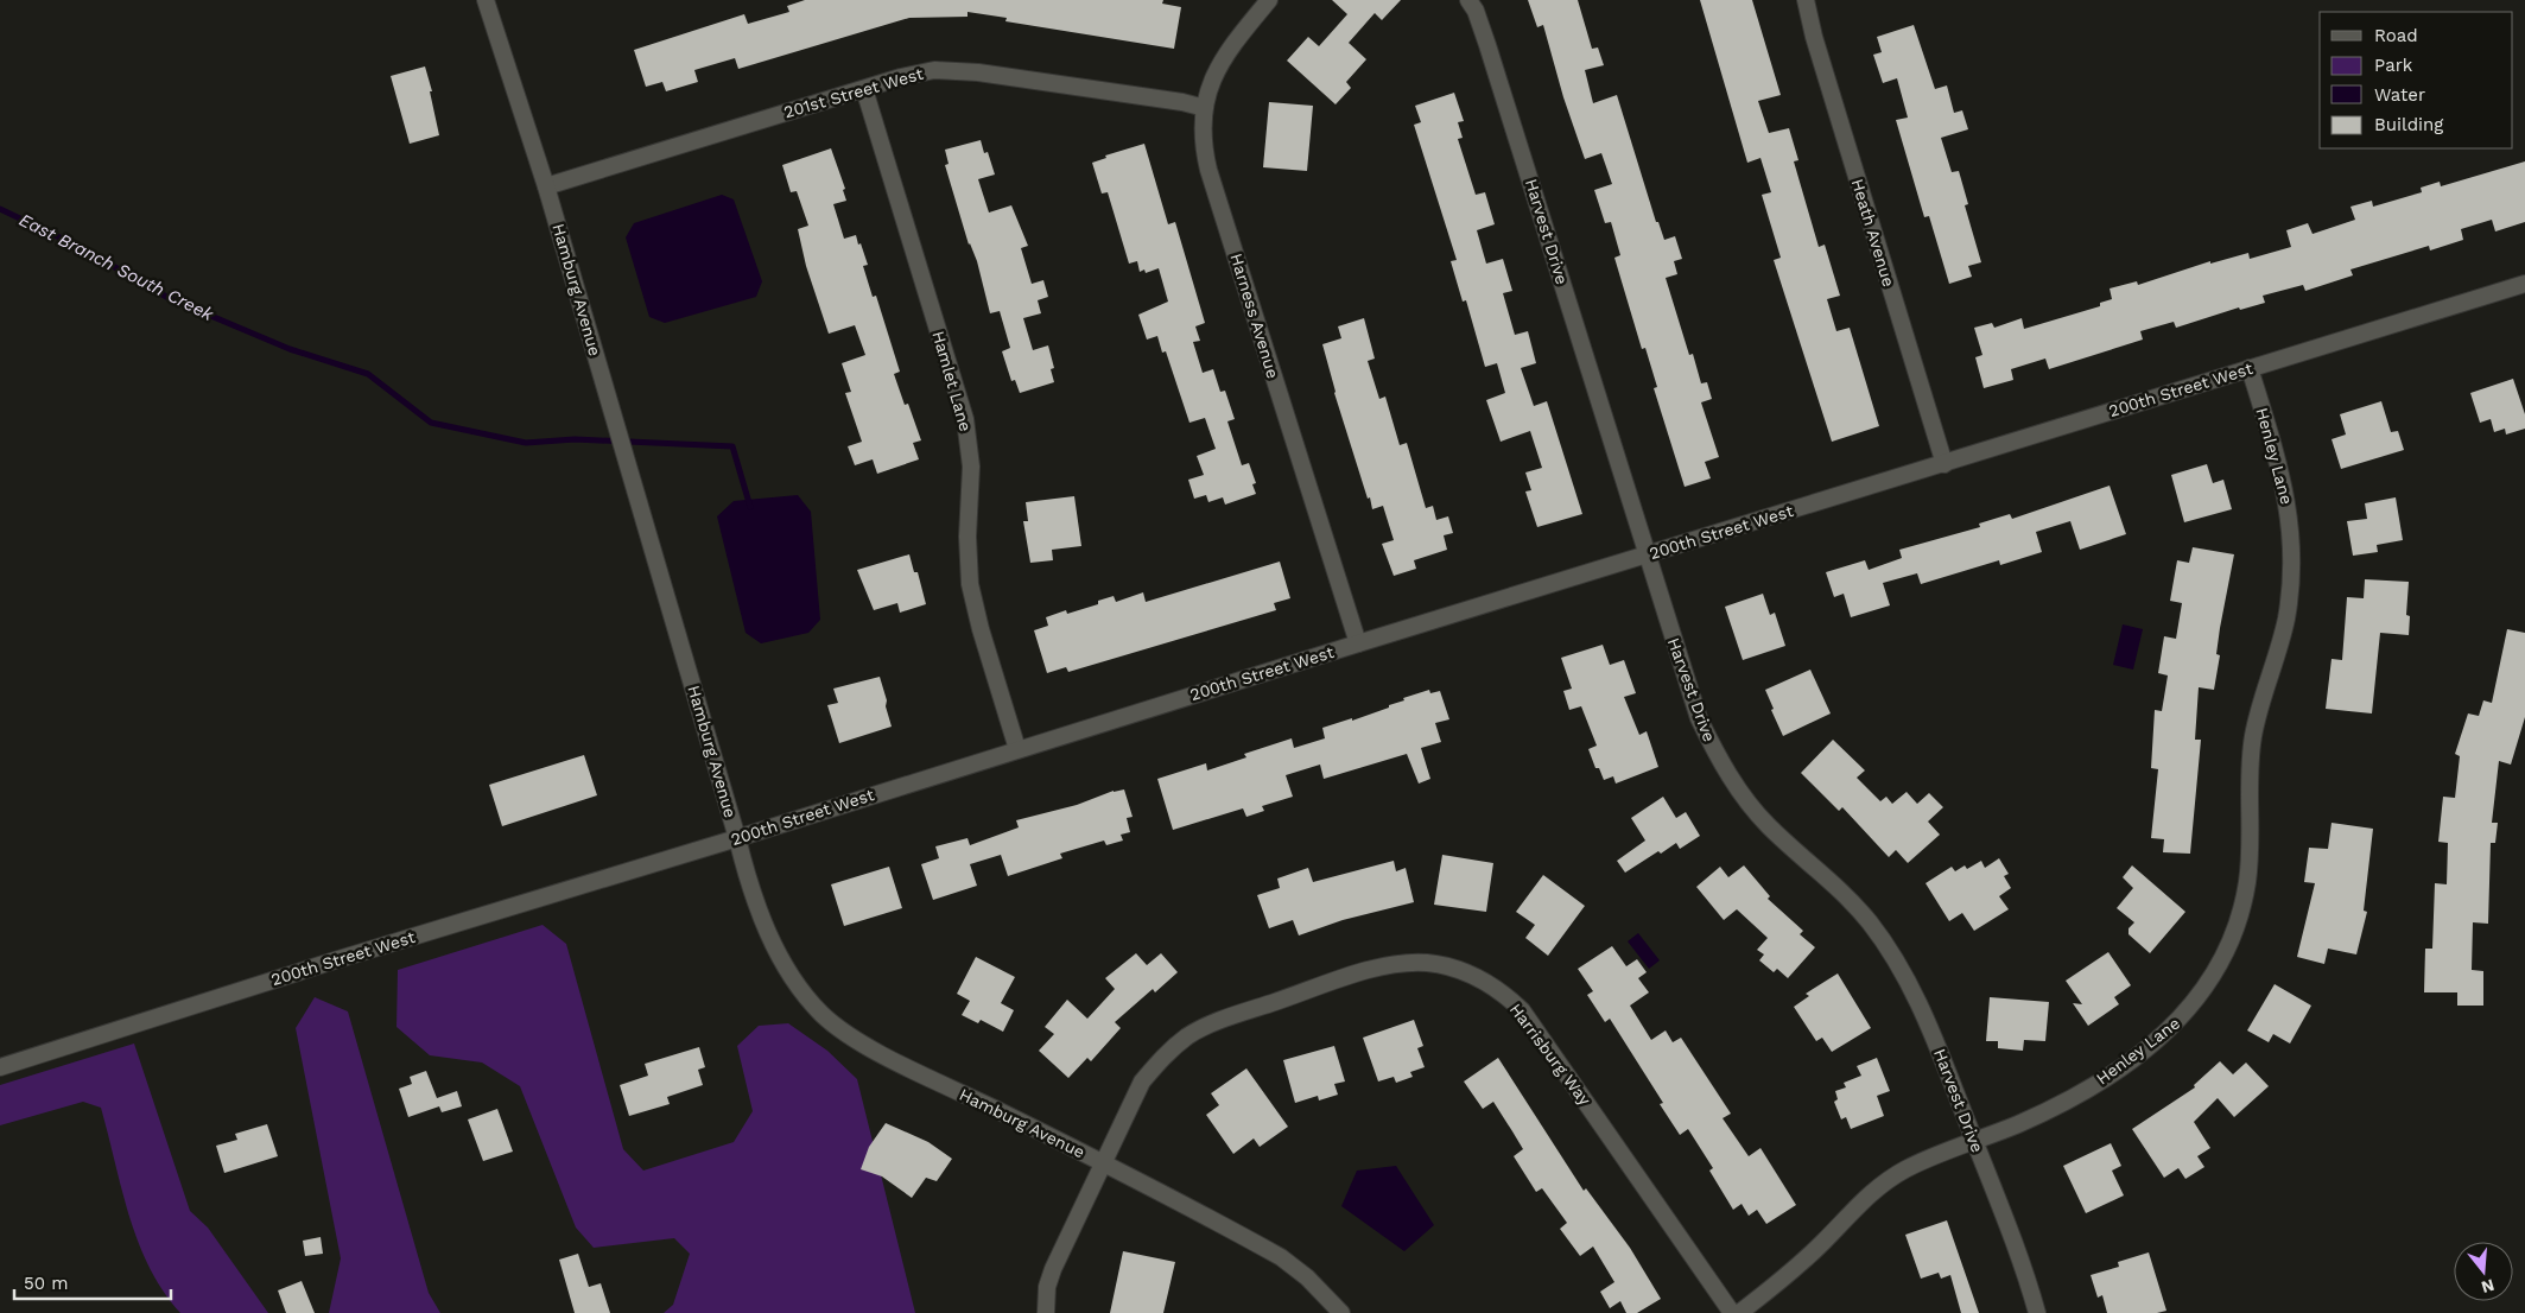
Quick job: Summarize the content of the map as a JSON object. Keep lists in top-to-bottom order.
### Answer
{
  "streets": {
    "street": [
      "201st Street West",
      "Harvest Drive",
      "Heath Avenue",
      "Hamburg Avenue",
      "Harness Avenue",
      "Hamlet Lane",
      "200th Street West",
      "Henley Lane",
      "Harrisburg Way"
    ]
  },
  "crossings": [
    ["201st Street West", "Hamburg Avenue"],
    ["201st Street West", "Harness Avenue"],
    ["201st Street West", "Hamlet Lane"],
    ["Harvest Drive", "200th Street West"],
    ["Harvest Drive", "Henley Lane"],
    ["Heath Avenue", "200th Street West"],
    ["Hamburg Avenue", "200th Street West"],
    ["Hamburg Avenue", "Harrisburg Way"],
    ["Harness Avenue", "200th Street West"],
    ["Hamlet Lane", "200th Street West"],
    ["200th Street West", "Henley Lane"]
  ],
  "water": ["East Branch South Creek"],
  "legend": [
    "Road",
    "Park",
    "Water",
    "Building"
  ],
  "scale_bar": "50 m",
  "north": "bottom"
}
